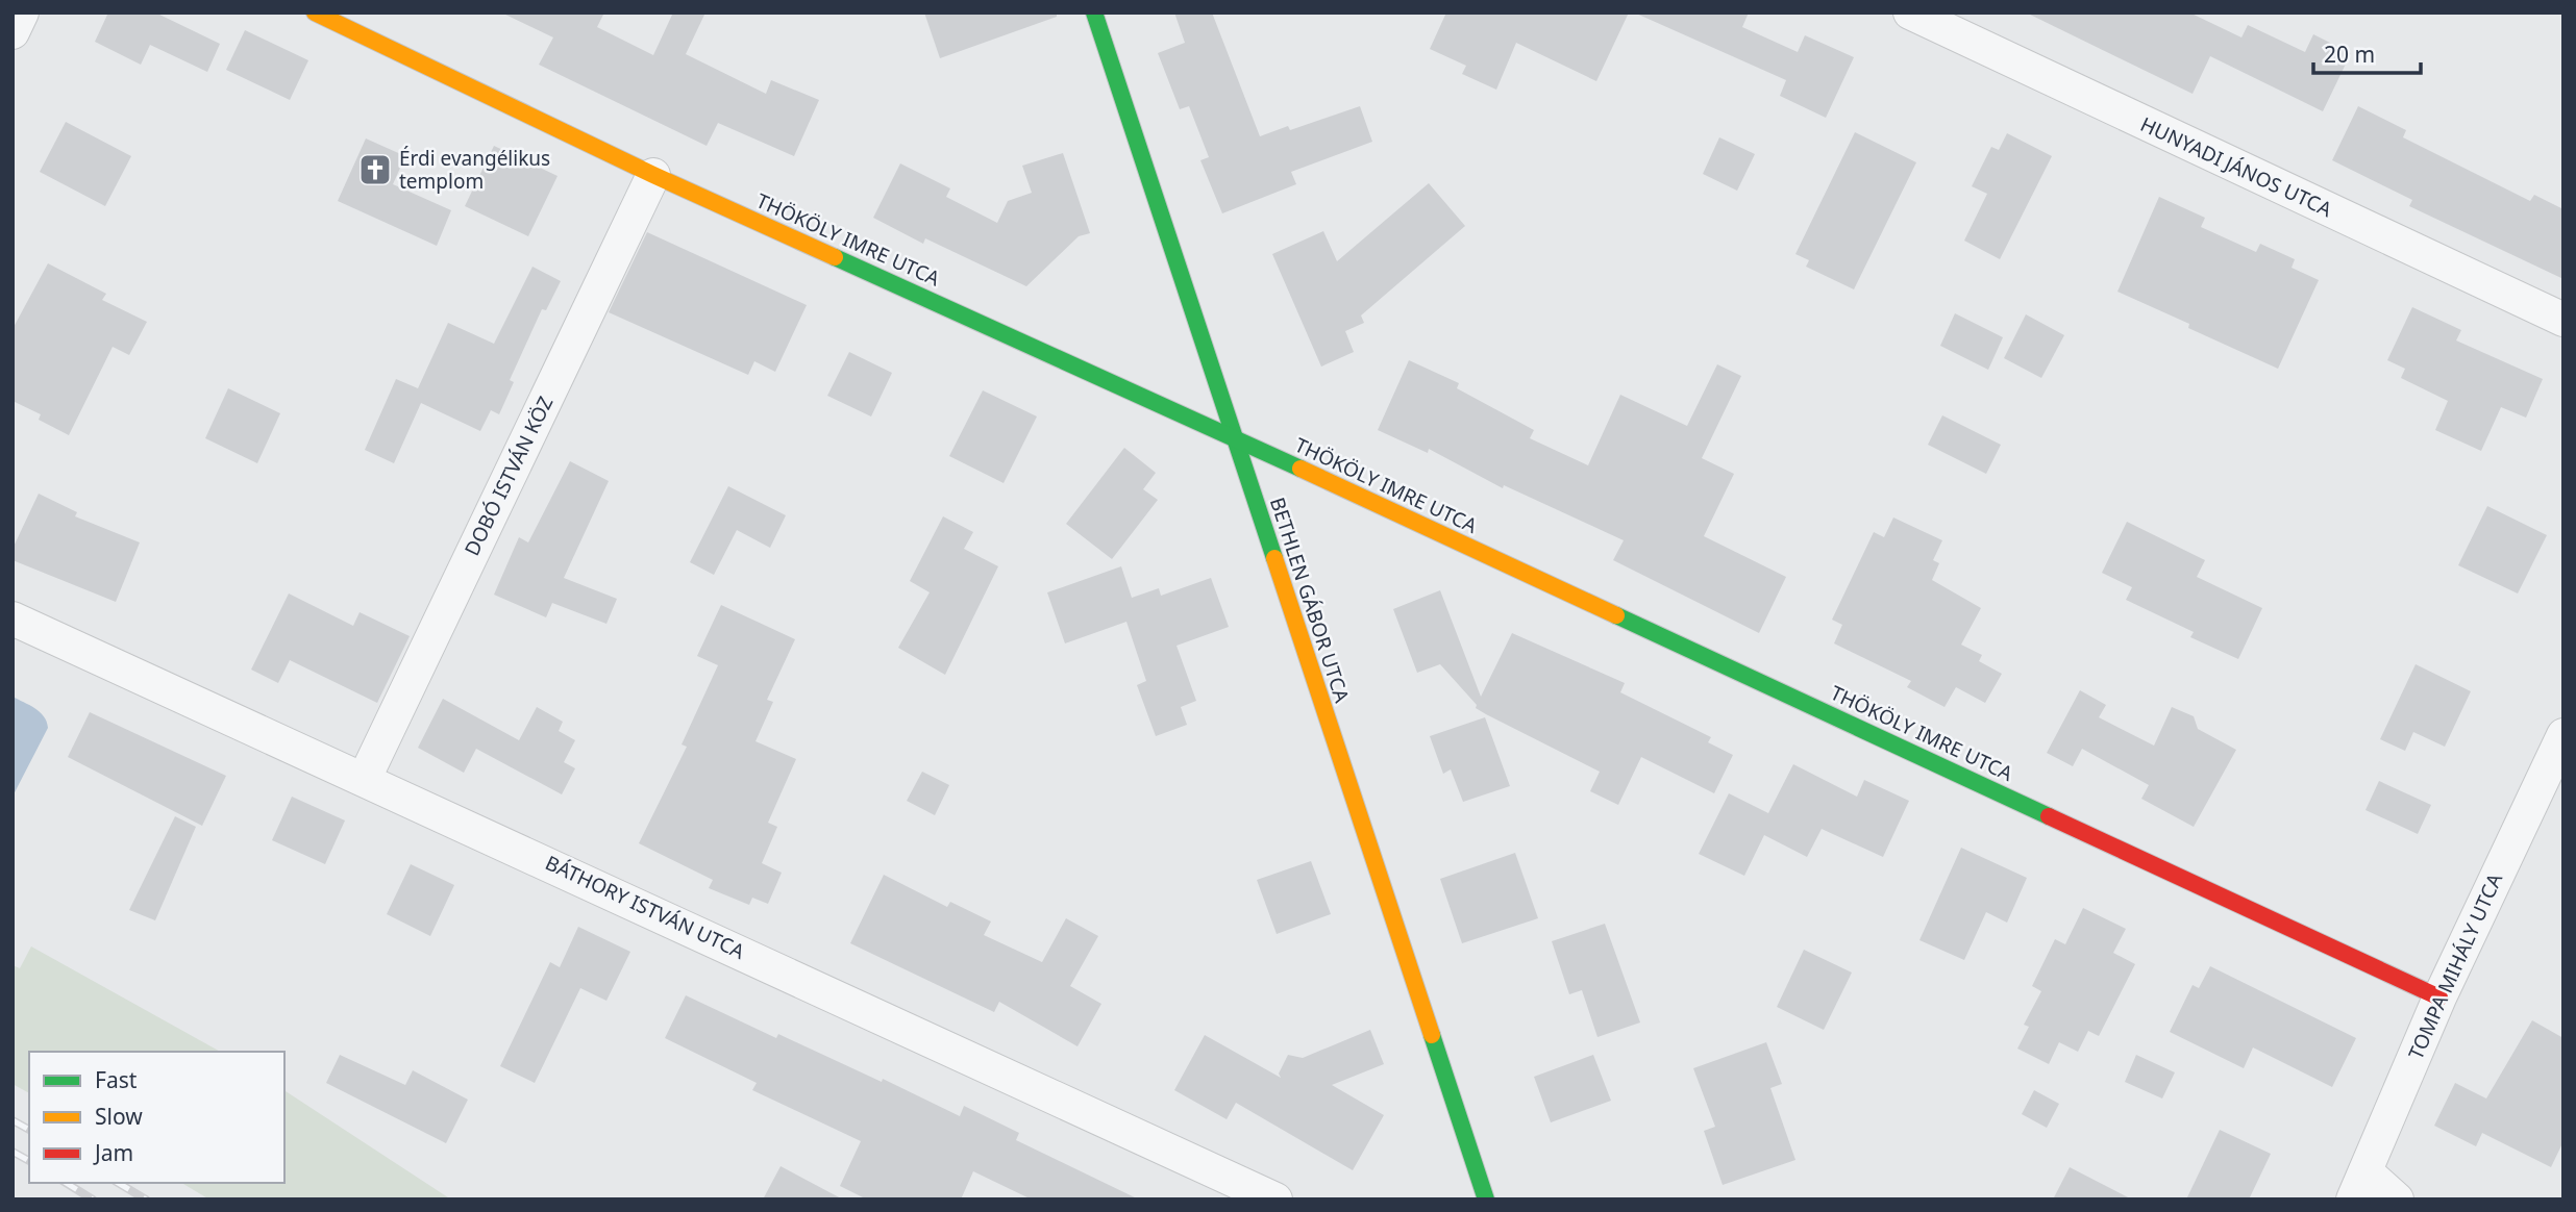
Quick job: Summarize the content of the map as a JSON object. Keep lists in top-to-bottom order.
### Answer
{
  "streets": {
    "street": [
      "HUNYADI JÁNOS UTCA",
      "THÖKÖLY IMRE UTCA",
      "DOBÓ ISTVÁN KÖZ",
      "BETHLEN GÁBOR UTCA",
      "BÁTHORY ISTVÁN UTCA",
      "TOMPA MIHÁLY UTCA"
    ]
  },
  "crossings": [
    ["THÖKÖLY IMRE UTCA", "DOBÓ ISTVÁN KÖZ"],
    ["THÖKÖLY IMRE UTCA", "BETHLEN GÁBOR UTCA"],
    ["THÖKÖLY IMRE UTCA", "TOMPA MIHÁLY UTCA"],
    ["DOBÓ ISTVÁN KÖZ", "BÁTHORY ISTVÁN UTCA"]
  ],
  "places": {
    "church": ["Érdi evangélikus templom"]
  },
  "legend": ["Fast", "Slow", "Jam"],
  "scale_bar": "20 m"
}
